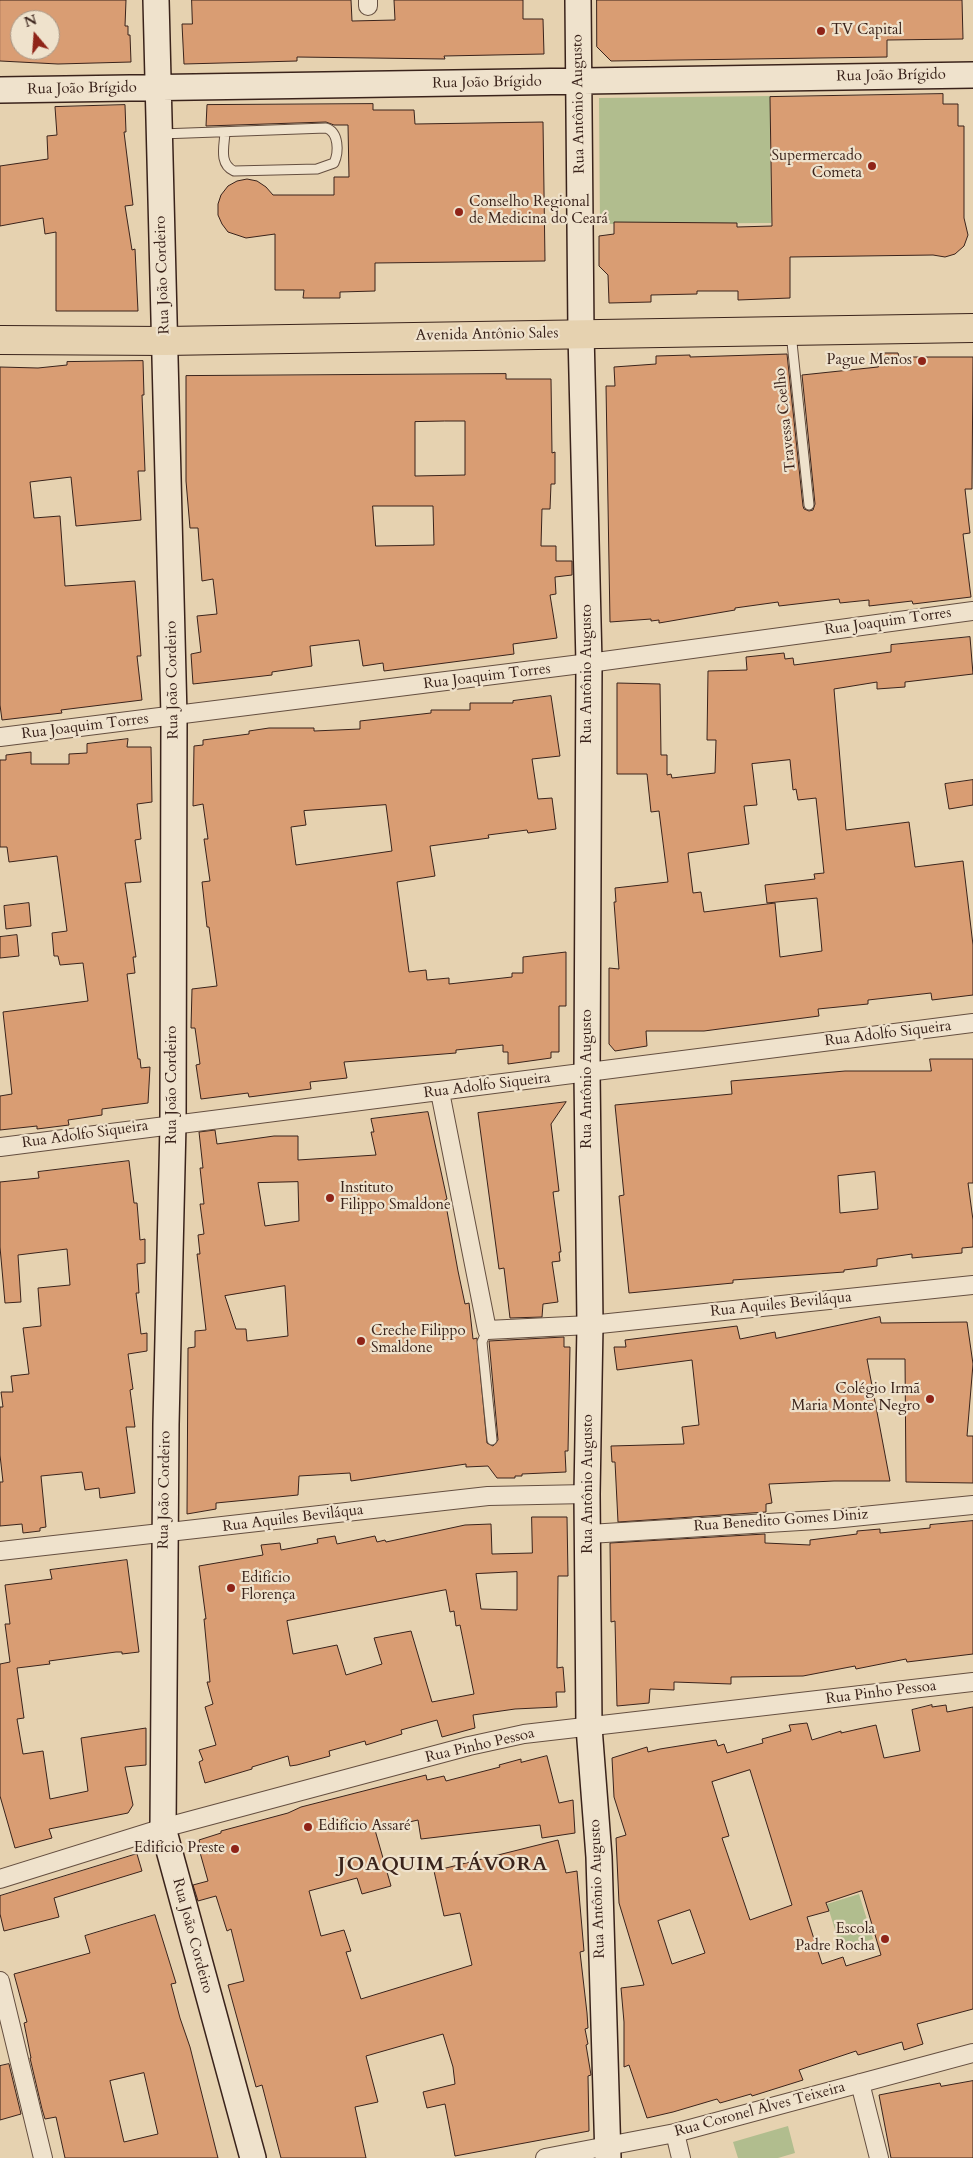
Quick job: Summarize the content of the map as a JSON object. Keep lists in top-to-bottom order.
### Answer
{
  "streets": {
    "main road": ["Avenida Antônio Sales"],
    "street": [
      "Rua João Brígido",
      "Rua Antônio Augusto",
      "Rua João Cordeiro",
      "Rua Joaquim Torres",
      "Rua Adolfo Siqueira",
      "Rua Aquiles Beviláqua",
      "Rua Benedito Gomes Diniz",
      "Rua Pinho Pessoa",
      "Rua Coronel Alves Teixeira"
    ],
    "lane": ["Travessa Coelho"]
  },
  "crossings": [
    ["Rua João Brígido", "Rua Antônio Augusto"],
    ["Rua João Brígido", "Rua João Cordeiro"],
    ["Rua Antônio Augusto", "Avenida Antônio Sales"],
    ["Rua Antônio Augusto", "Rua Joaquim Torres"],
    ["Rua Antônio Augusto", "Rua Adolfo Siqueira"],
    ["Rua Antônio Augusto", "Rua Aquiles Beviláqua"],
    ["Rua Antônio Augusto", "Rua Benedito Gomes Diniz"],
    ["Rua Antônio Augusto", "Rua Pinho Pessoa"],
    ["Rua Antônio Augusto", "Rua Coronel Alves Teixeira"],
    ["Rua João Cordeiro", "Avenida Antônio Sales"],
    ["Rua João Cordeiro", "Rua Joaquim Torres"],
    ["Rua João Cordeiro", "Rua Adolfo Siqueira"],
    ["Rua João Cordeiro", "Rua Aquiles Beviláqua"],
    ["Rua João Cordeiro", "Rua Pinho Pessoa"],
    ["Avenida Antônio Sales", "Travessa Coelho"]
  ],
  "districts": ["JOAQUIM TÁVORA"],
  "places": [
    "TV Capital",
    "Supermercado Cometa",
    "Conselho Regional de Medicina do Ceará",
    "Pague Menos",
    "Instituto Filippo Smaldone",
    "Creche Filippo Smaldone",
    "Colégio Irmã Maria Monte Negro",
    "Edifício Florença",
    "Edifício Assaré",
    "Edifício Preste",
    "Escola Padre Rocha"
  ],
  "north": "top"
}
